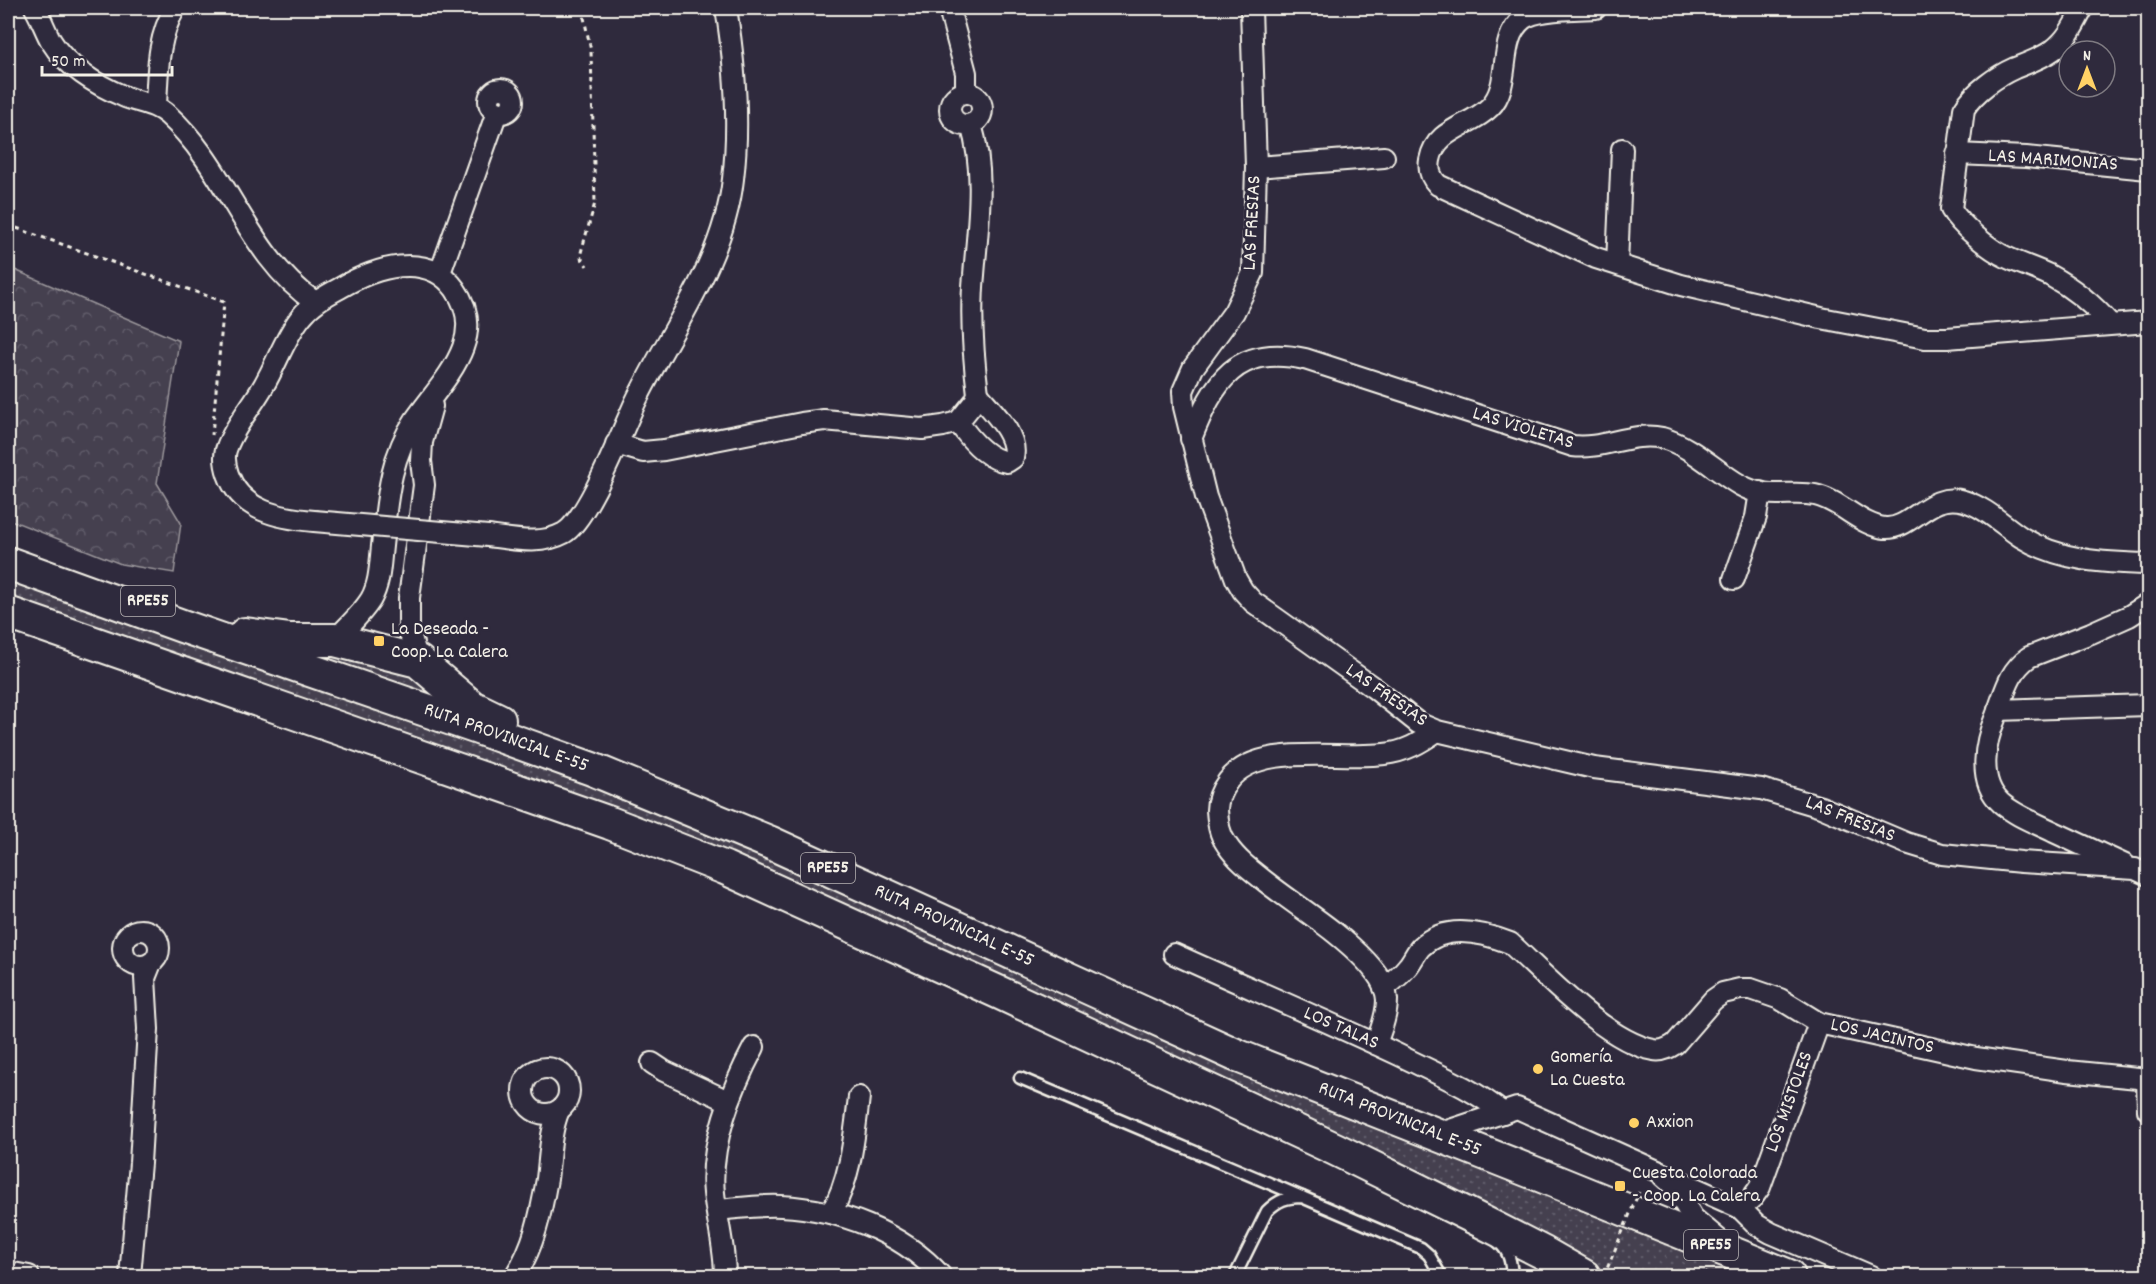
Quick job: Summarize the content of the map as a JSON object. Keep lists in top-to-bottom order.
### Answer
{
  "streets": {
    "main road": ["RPE55", "RUTA PROVINCIAL E-55"],
    "street": [
      "LAS MARIMONIAS",
      "LAS FRESIAS",
      "LAS VIOLETAS",
      "LOS TALAS",
      "LOS JACINTOS",
      "LOS MISTOLES"
    ]
  },
  "crossings": [
    ["LAS FRESIAS", "LAS VIOLETAS"],
    ["RPE55", "RUTA PROVINCIAL E-55"],
    ["LOS JACINTOS", "LOS MISTOLES"]
  ],
  "places": {
    "transit": ["La Deseada - Coop. La Calera", "Cuesta Colorada - Coop. La Calera"],
    "other": ["Gomería La Cuesta", "Axxion"]
  },
  "scale_bar": "50 m",
  "north": "top"
}
